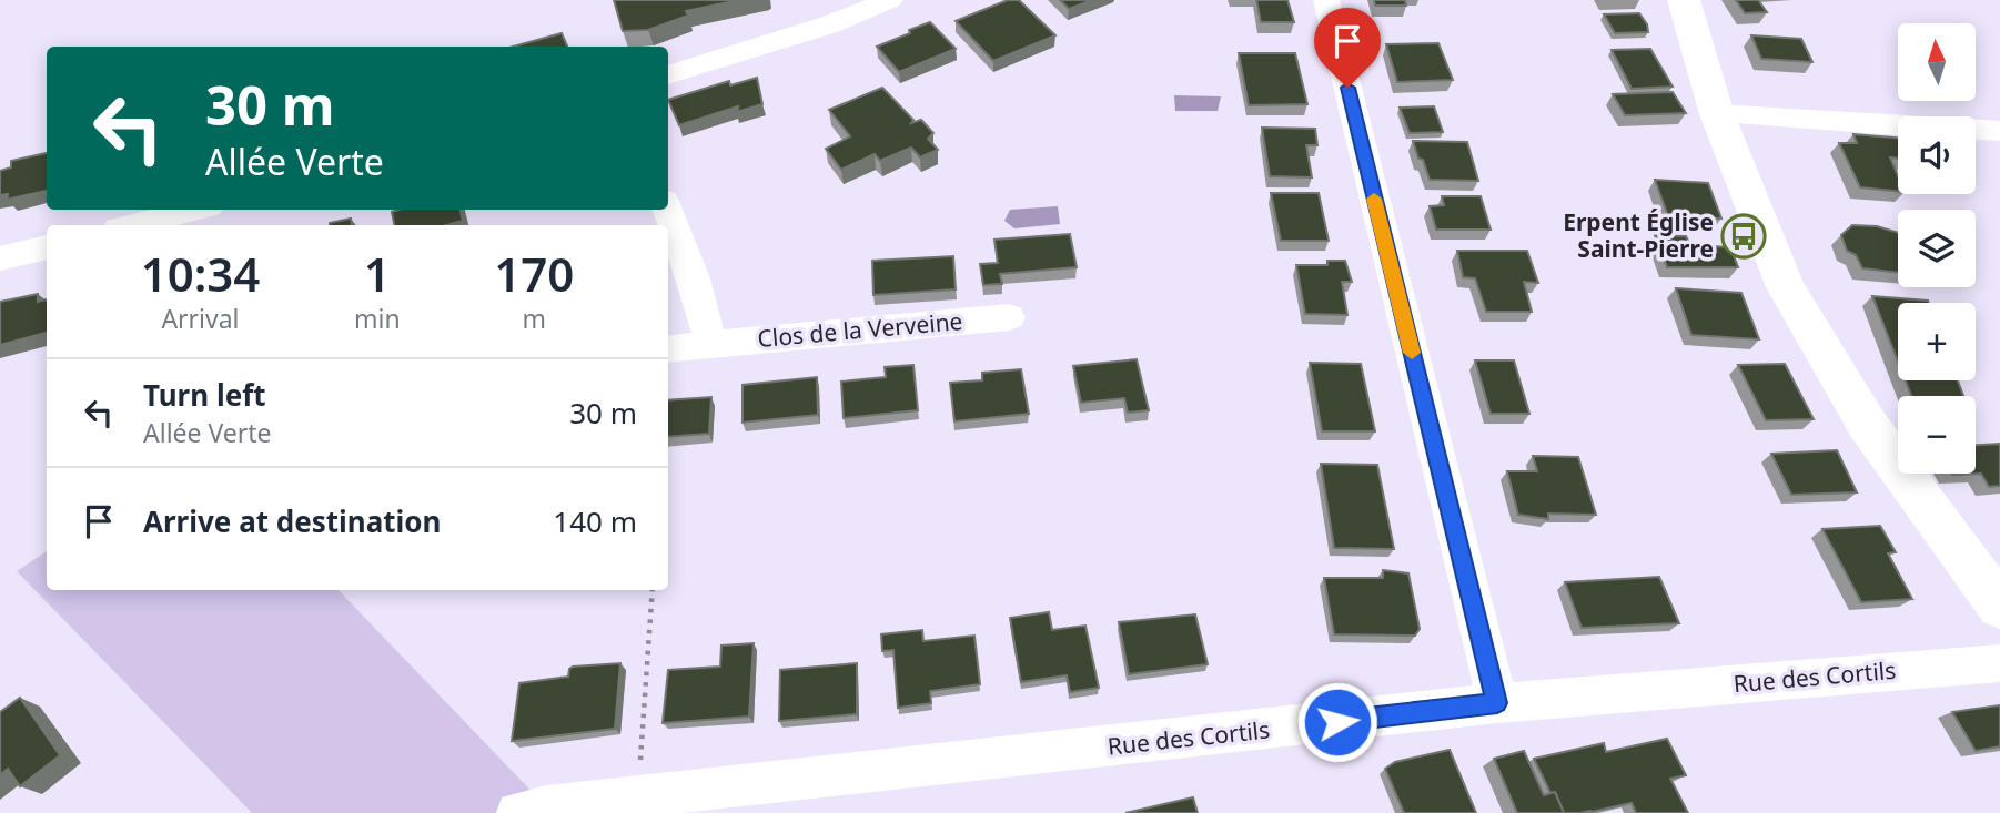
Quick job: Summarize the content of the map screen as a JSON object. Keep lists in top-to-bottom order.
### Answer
{
  "streets": {
    "street": ["Clos de la Verveine", "Rue des Cortils"]
  },
  "places": {
    "bus stop": ["Erpent Église Saint-Pierre"]
  },
  "north": "top",
  "page": {
    "map_buttons": ["+", "−"],
    "turn": ["30 m", "Allée Verte"],
    "eta": [
      "10:34",
      "Arrival",
      "1",
      "min",
      "170",
      "m"
    ],
    "list": [
      {
        "name": "Turn left",
        "note": "Allée Verte",
        "value": "30 m"
      },
      {
        "name": "Arrive at destination",
        "value": "140 m"
      }
    ]
  }
}
